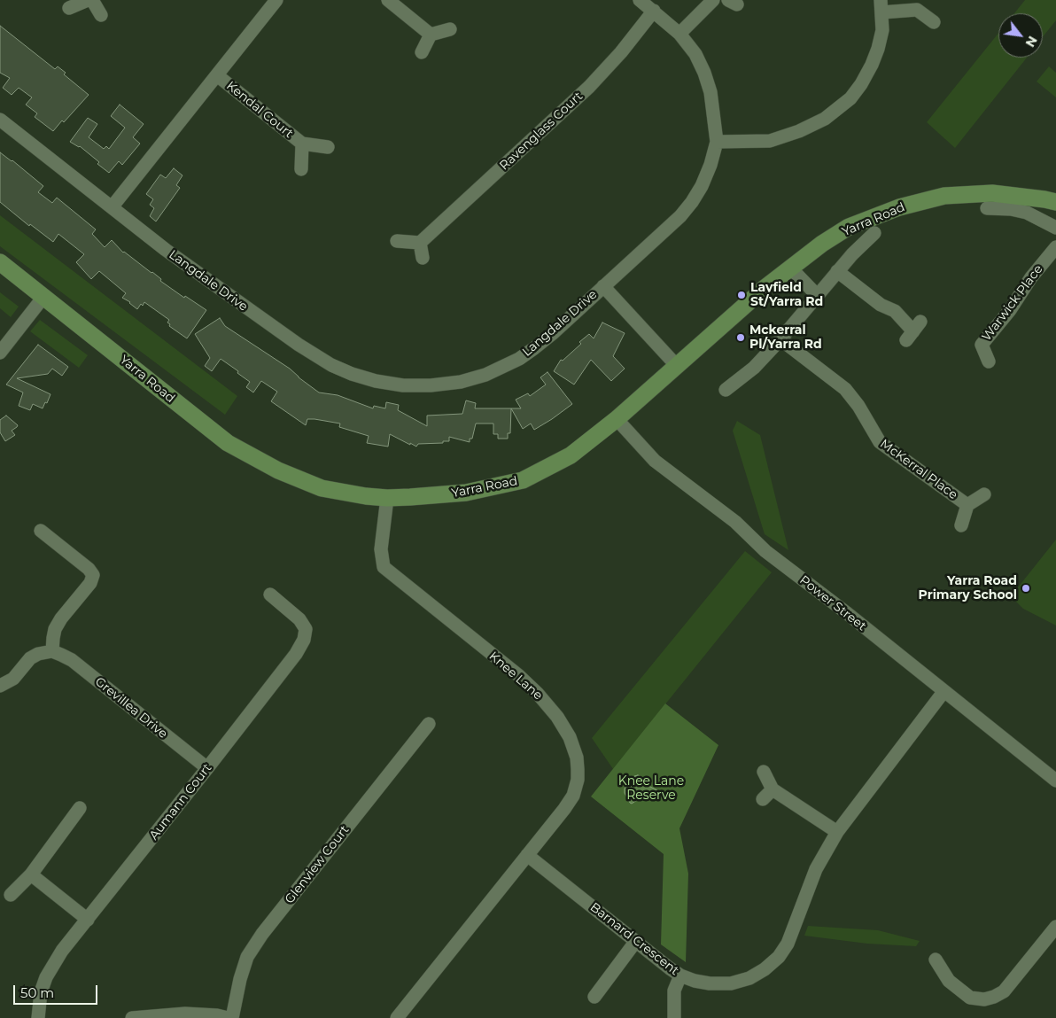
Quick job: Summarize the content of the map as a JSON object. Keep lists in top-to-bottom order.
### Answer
{
  "streets": {
    "main road": ["Yarra Road"],
    "street": [
      "Kendal Court",
      "Ravenglass Court",
      "Langdale Drive",
      "Warwick Place",
      "McKerral Place",
      "Power Street",
      "Knee Lane",
      "Grevillea Drive",
      "Aumann Court",
      "Glenview Court",
      "Barnard Crescent"
    ]
  },
  "crossings": [
    ["Ravenglass Court", "Langdale Drive"],
    ["Yarra Road", "Power Street"],
    ["Yarra Road", "Knee Lane"],
    ["Power Street", "Barnard Crescent"],
    ["Knee Lane", "Barnard Crescent"],
    ["Grevillea Drive", "Aumann Court"]
  ],
  "parks": ["Knee Lane Reserve"],
  "places": ["Layfield St/Yarra Rd", "Mckerral Pl/Yarra Rd", "Yarra Road Primary School"],
  "scale_bar": "50 m",
  "north": "bottom right"
}
